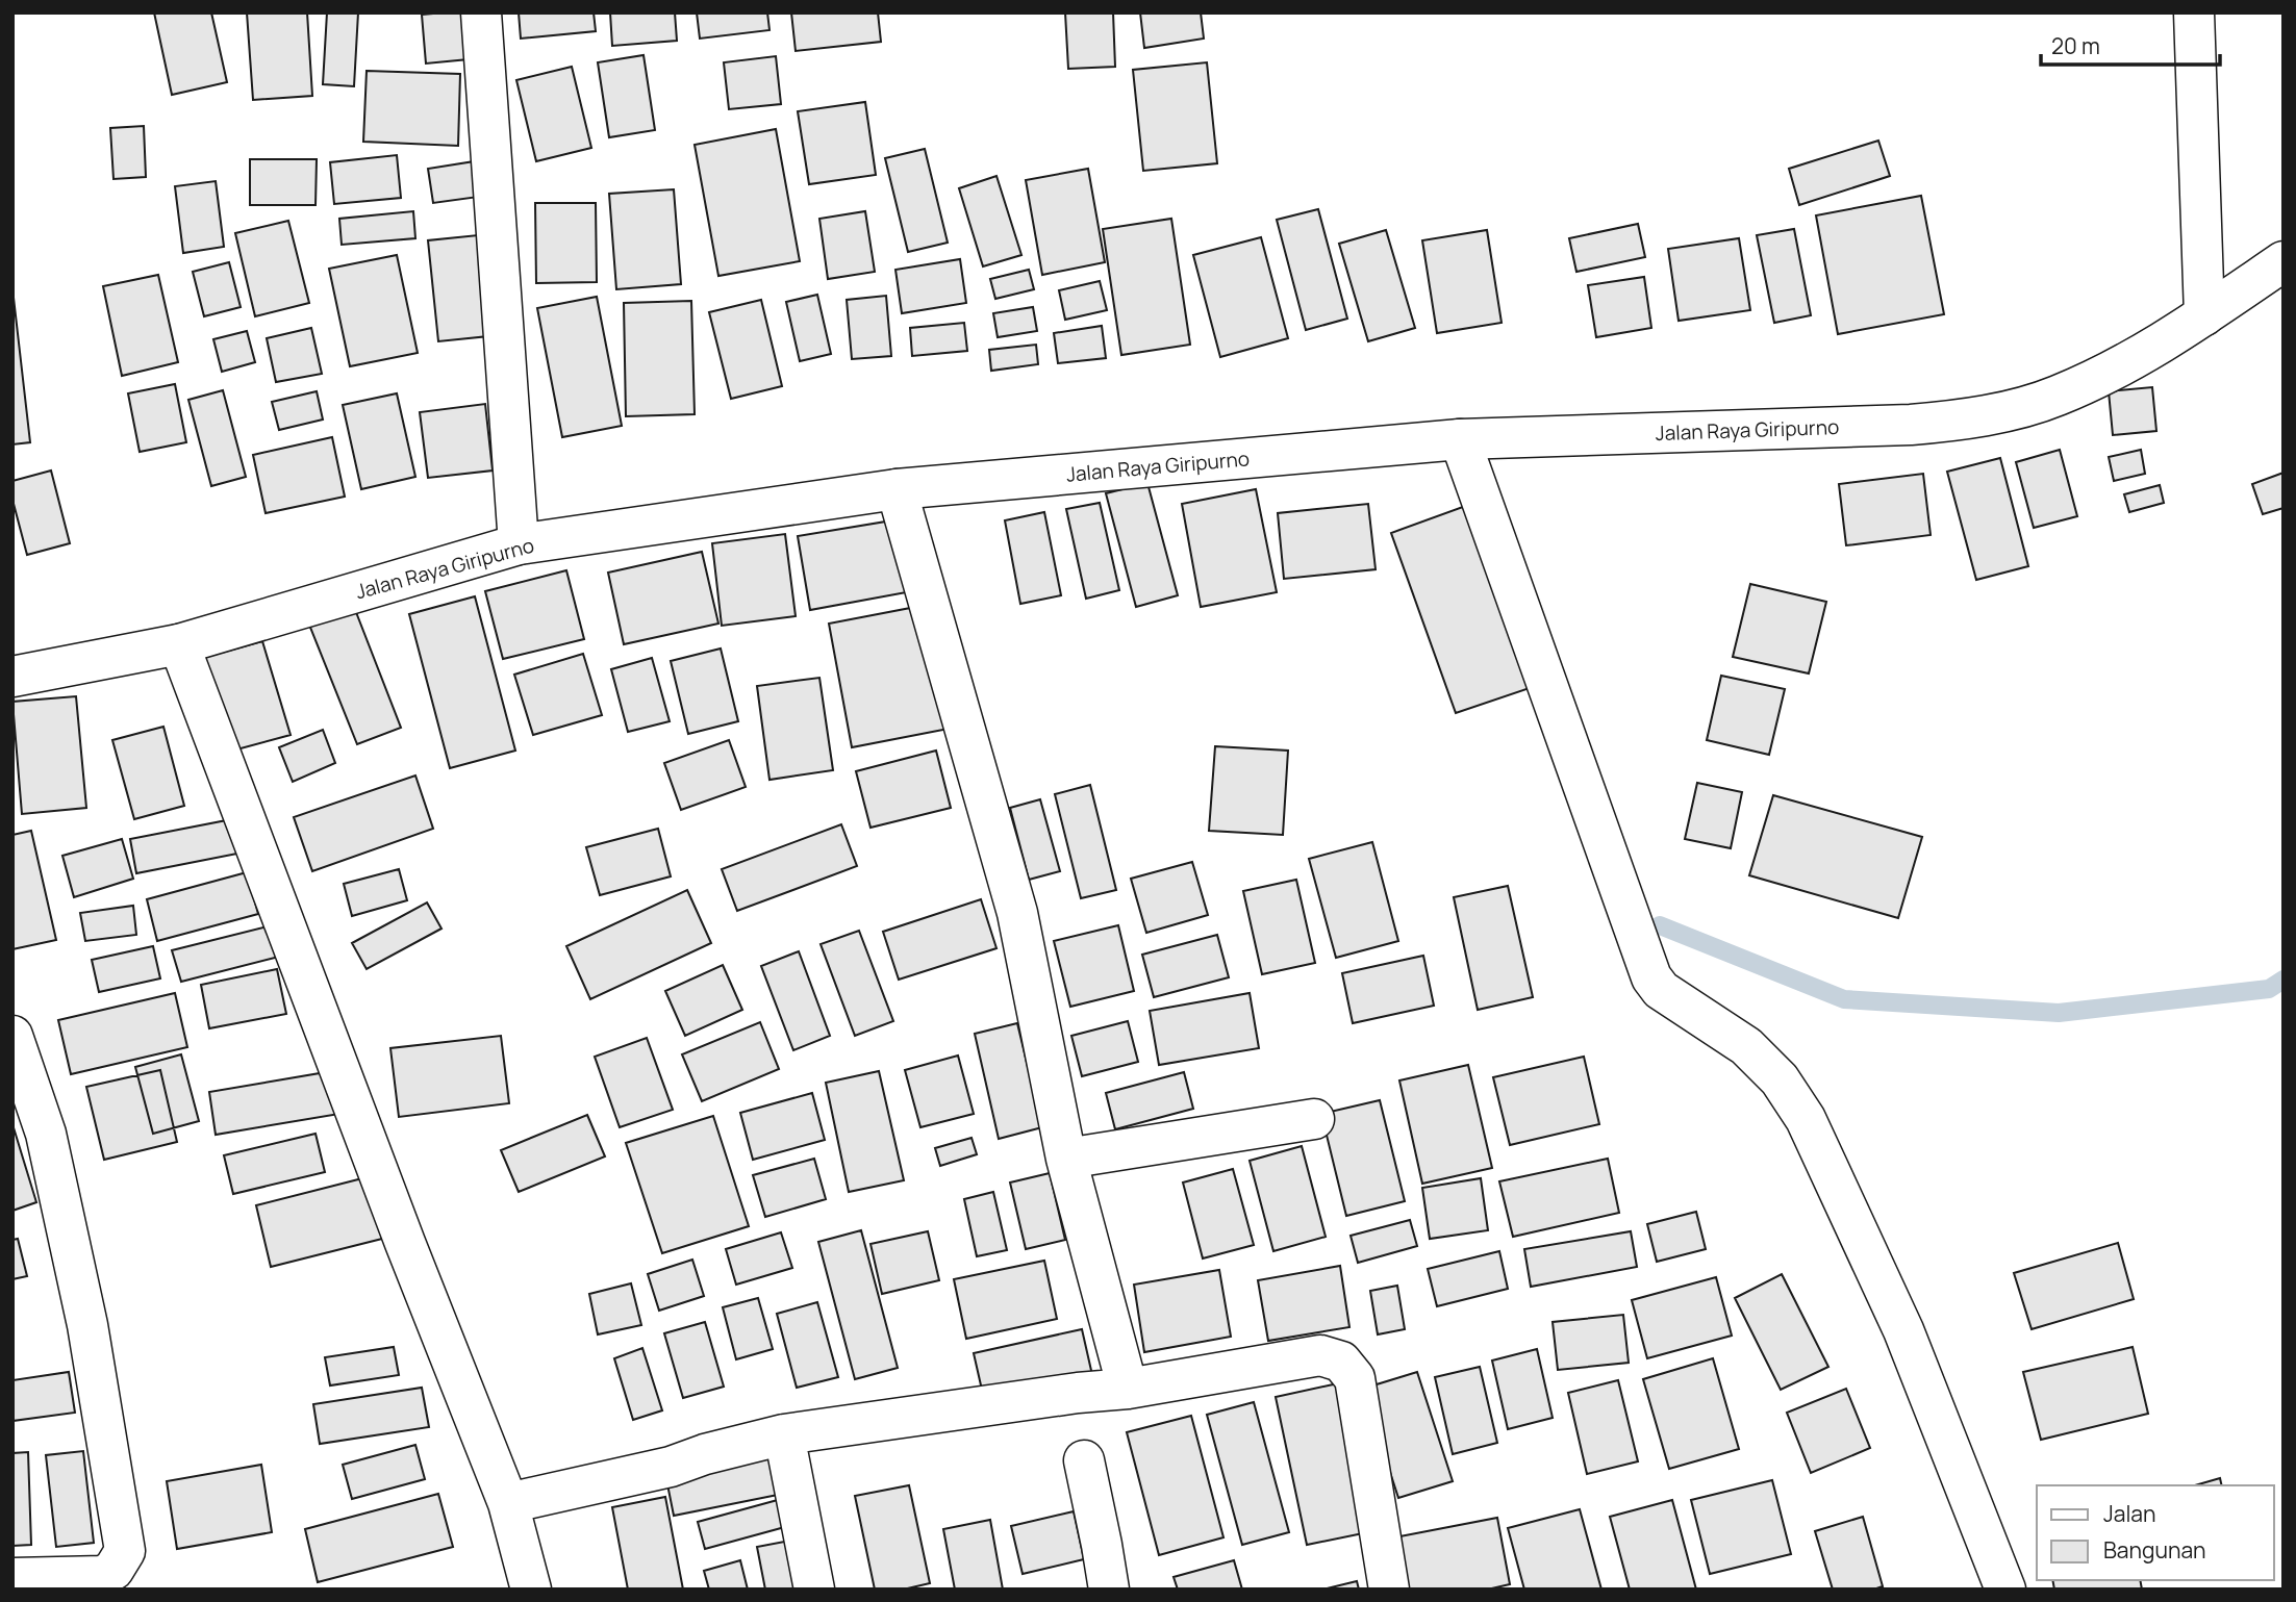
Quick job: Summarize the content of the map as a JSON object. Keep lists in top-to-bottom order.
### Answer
{
  "streets": {
    "street": ["Jalan Raya Giripurno"]
  },
  "legend": ["Jalan", "Bangunan"],
  "scale_bar": "20 m"
}
